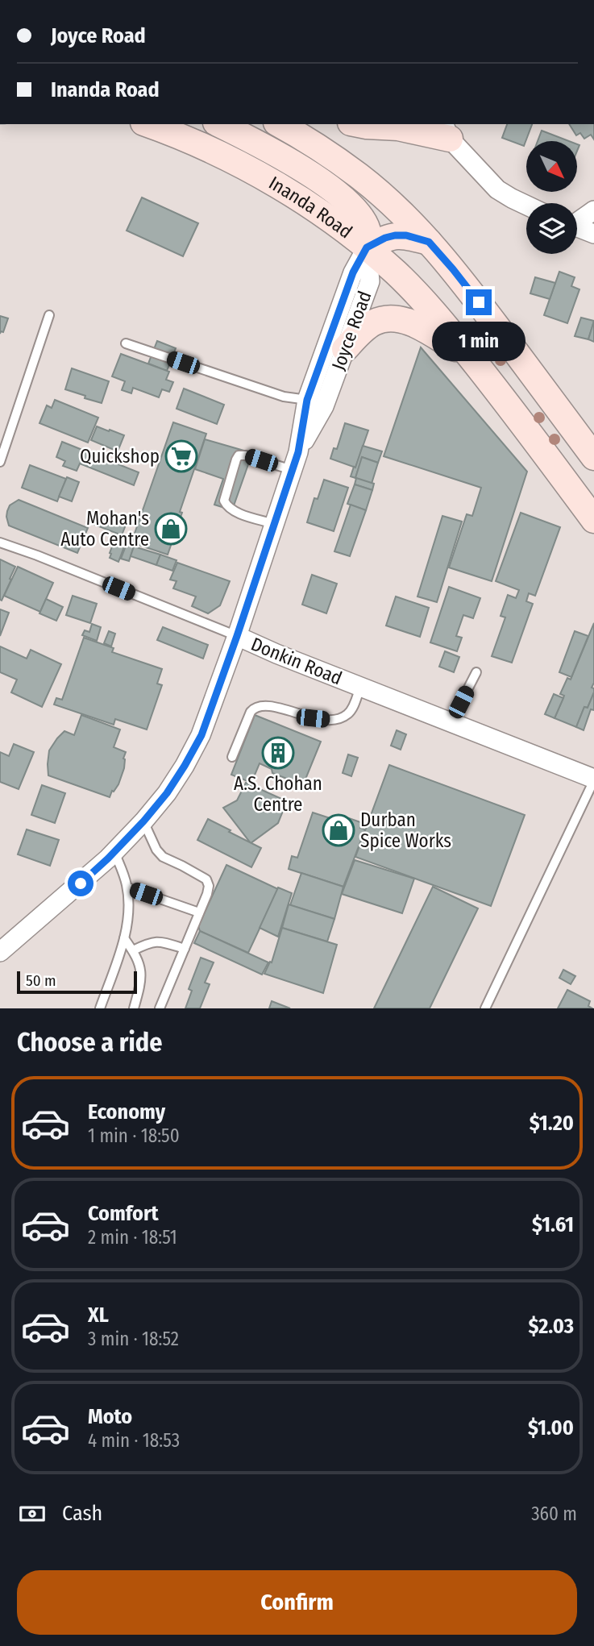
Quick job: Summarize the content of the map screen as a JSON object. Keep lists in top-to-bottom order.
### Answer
{
  "streets": {
    "main road": ["Inanda Road"],
    "street": ["Joyce Road", "Donkin Road"]
  },
  "crossings": [
    ["Inanda Road", "Joyce Road"],
    ["Joyce Road", "Donkin Road"]
  ],
  "places": {
    "supermarket": ["Quickshop"],
    "shop": ["Mohan's Auto Centre", "Durban Spice Works"],
    "building": ["A.S. Chohan Centre"]
  },
  "scale_bar": "50 m",
  "north": "bottom right",
  "page": {
    "banner": ["Joyce Road", "Inanda Road"],
    "bubble": "1 min",
    "scale": "50 m",
    "heading": "Choose a ride",
    "list": [
      {
        "name": "Economy",
        "note": "1 min · 18:50",
        "value": "$1.20"
      },
      {
        "name": "Comfort",
        "note": "2 min · 18:51",
        "value": "$1.61"
      },
      {
        "name": "XL",
        "note": "3 min · 18:52",
        "value": "$2.03"
      },
      {
        "name": "Moto",
        "note": "4 min · 18:53",
        "value": "$1.00"
      }
    ],
    "pay": ["Cash", "360 m"],
    "buttons": "Confirm"
  }
}
